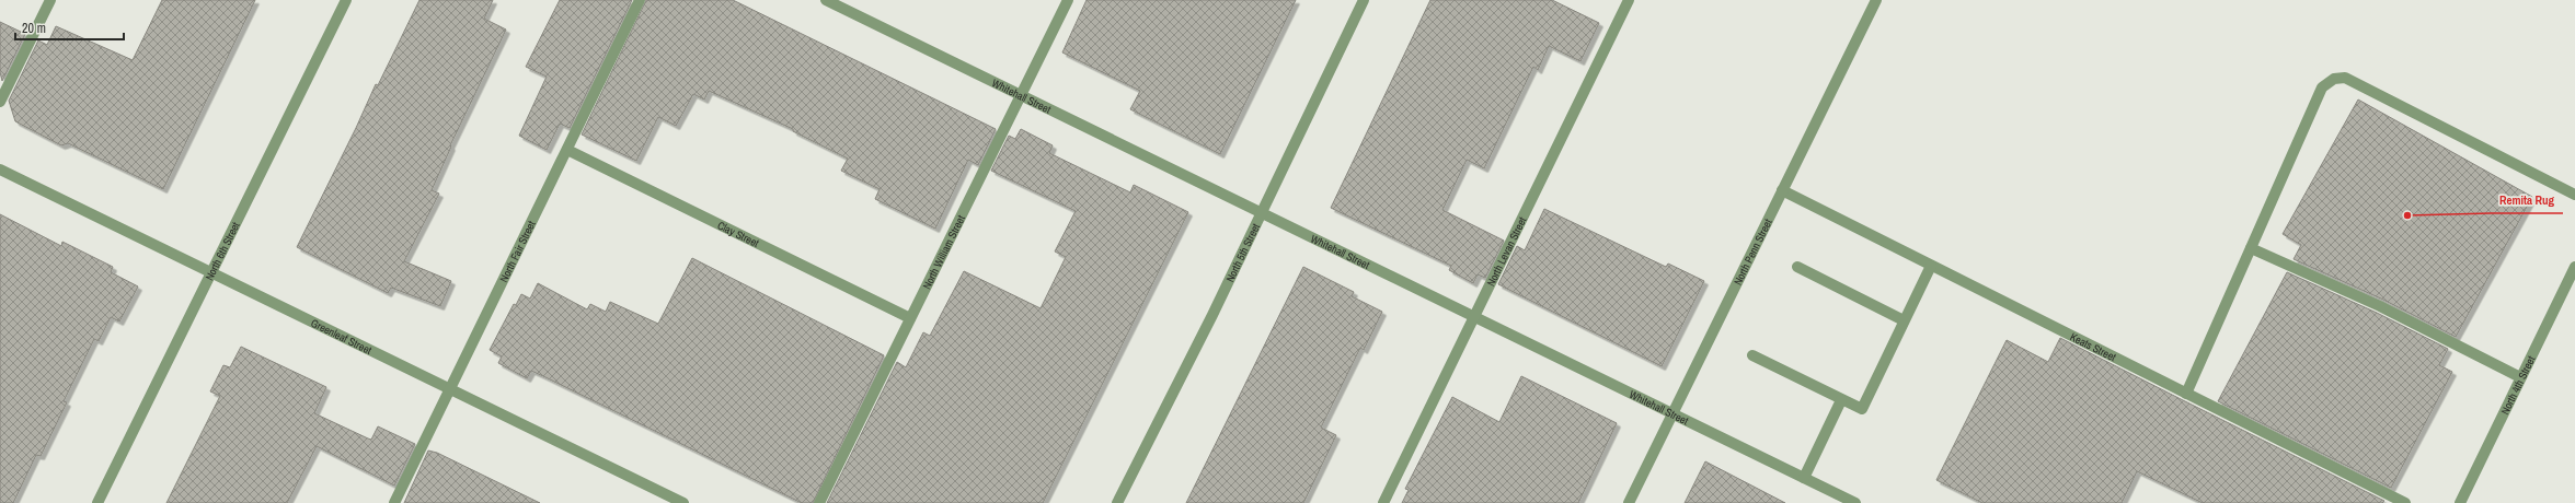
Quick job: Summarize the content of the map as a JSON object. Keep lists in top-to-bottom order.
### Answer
{
  "streets": {
    "street": [
      "Whitehall Street",
      "Clay Street",
      "North 6th Street",
      "North Fair Street",
      "North William Street",
      "North Levan Street",
      "North Penn Street",
      "North 5th Street",
      "Greenleaf Street",
      "Keats Street",
      "North 4th Street"
    ]
  },
  "crossings": [
    ["Whitehall Street", "North William Street"],
    ["Whitehall Street", "North Levan Street"],
    ["Whitehall Street", "North Penn Street"],
    ["Whitehall Street", "North 5th Street"],
    ["Clay Street", "North Fair Street"],
    ["Clay Street", "North William Street"],
    ["North 6th Street", "Greenleaf Street"],
    ["North Fair Street", "Greenleaf Street"],
    ["North Penn Street", "Keats Street"]
  ],
  "places": ["Remita Rug"],
  "scale_bar": "20 m"
}
